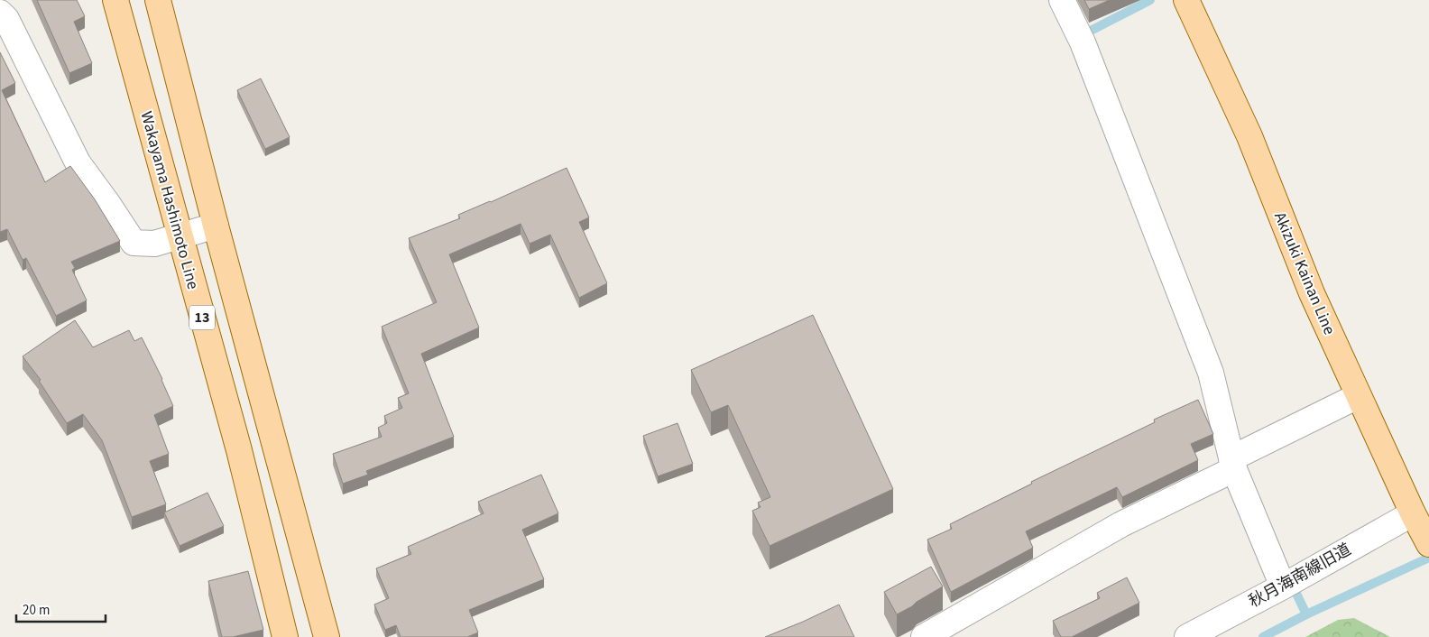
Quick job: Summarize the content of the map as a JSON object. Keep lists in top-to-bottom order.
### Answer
{
  "streets": {
    "main road": ["Wakayama Hashimoto Line", "Akizuki Kainan Line", "13"],
    "street": ["秋月海南線旧道"]
  },
  "crossings": [
    ["Akizuki Kainan Line", "秋月海南線旧道"]
  ],
  "scale_bar": "20 m"
}
